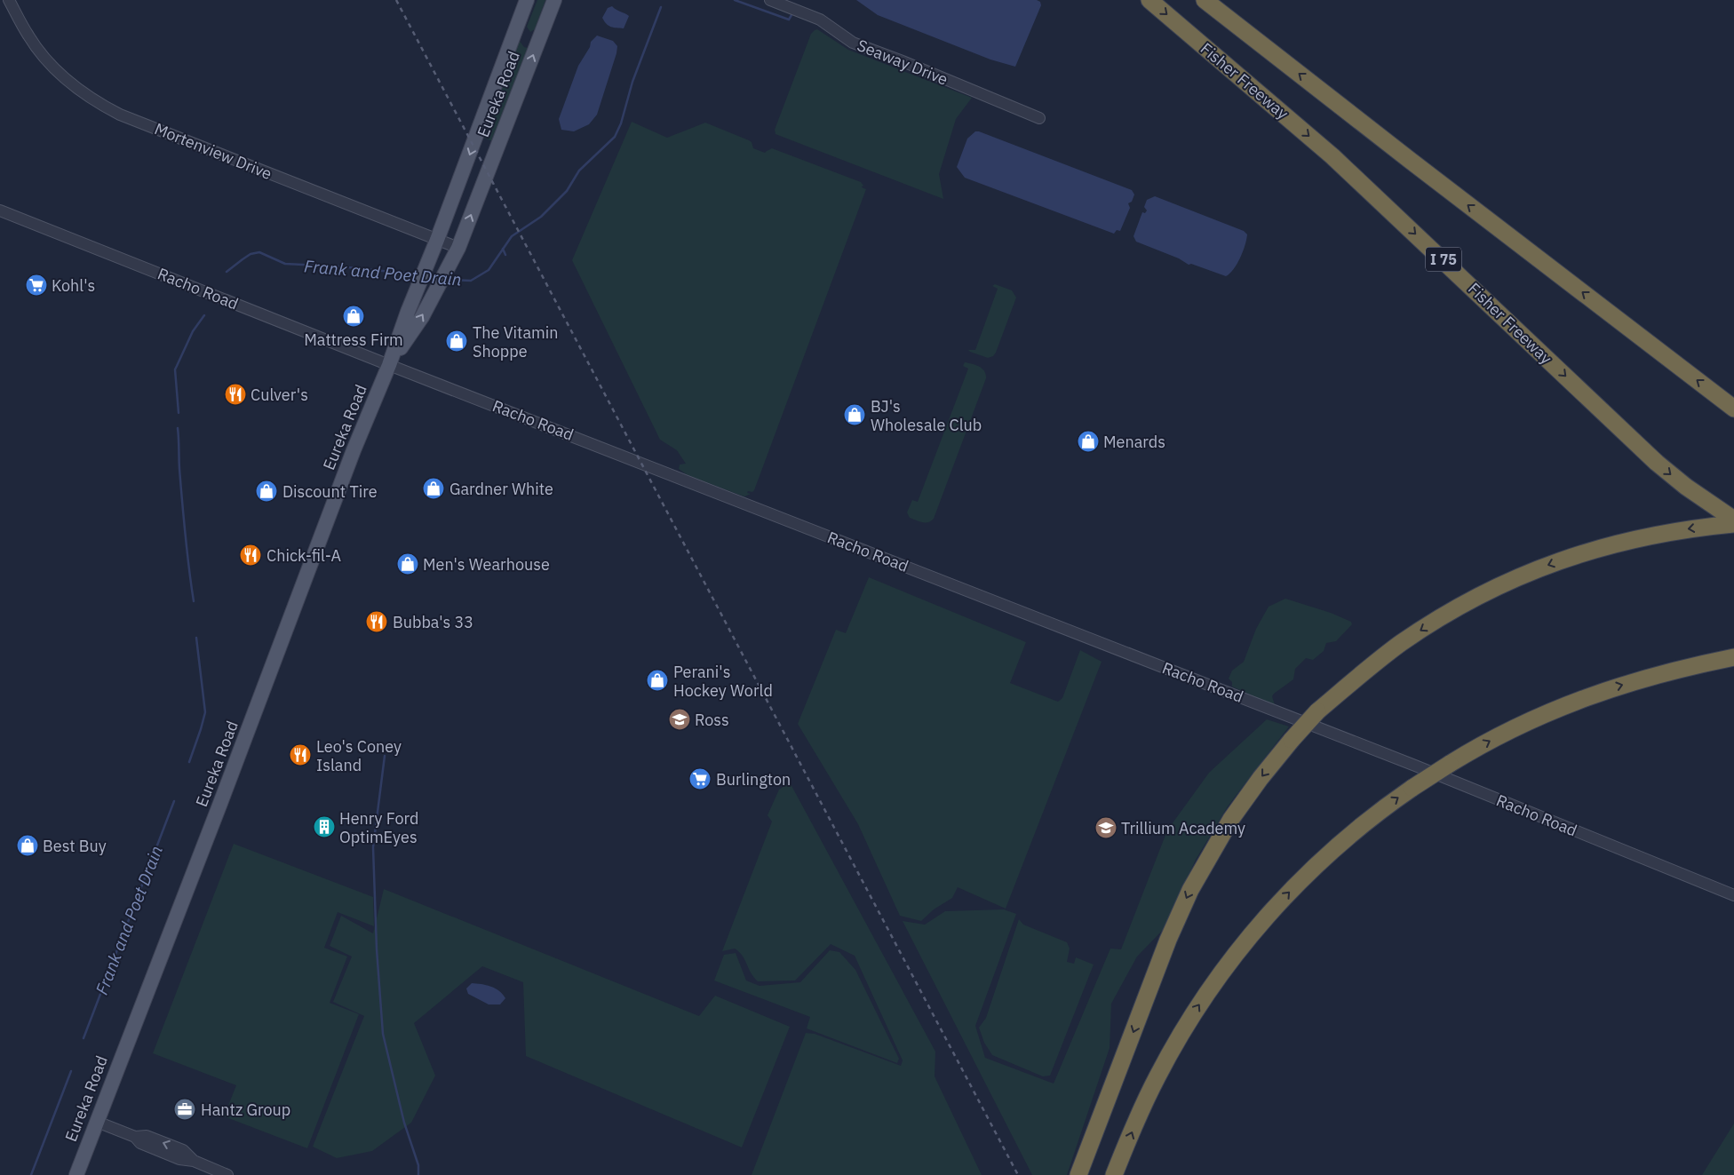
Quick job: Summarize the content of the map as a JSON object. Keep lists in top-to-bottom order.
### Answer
{
  "streets": {
    "highway": ["Fisher Freeway", "I 75"],
    "main road": ["Eureka Road"],
    "street": ["Seaway Drive", "Mortenview Drive", "Racho Road"]
  },
  "crossings": [
    ["Eureka Road", "Mortenview Drive"],
    ["Eureka Road", "Racho Road"]
  ],
  "water": ["Frank and Poet Drain"],
  "places": {
    "supermarket": ["Kohl's", "Burlington"],
    "shop": [
      "Mattress Firm",
      "The Vitamin Shoppe",
      "BJ's Wholesale Club",
      "Menards",
      "Gardner White",
      "Discount Tire",
      "Men's Wearhouse",
      "Perani's Hockey World",
      "Best Buy"
    ],
    "restaurant": [
      "Culver's",
      "Chick-fil-A",
      "Bubba's 33",
      "Leo's Coney Island"
    ],
    "school or university": ["Ross", "Trillium Academy"],
    "building": ["Henry Ford OptimEyes"],
    "office": ["Hantz Group"]
  }
}
